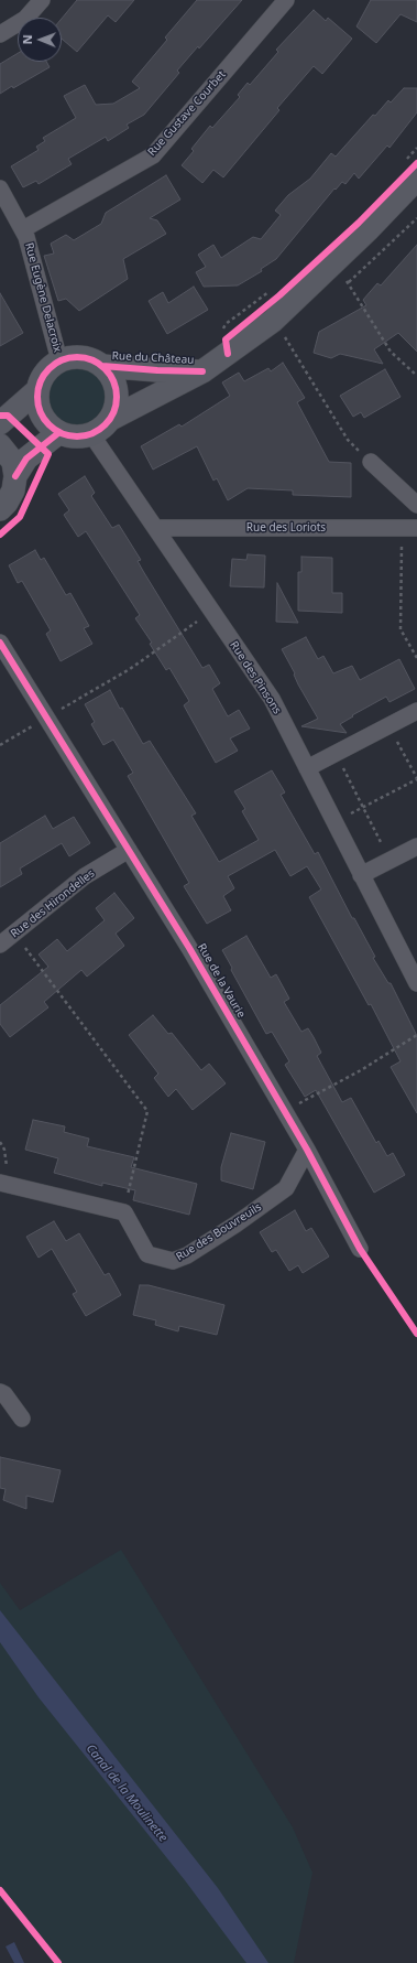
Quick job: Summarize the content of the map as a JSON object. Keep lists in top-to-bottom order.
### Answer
{
  "streets": {
    "street": [
      "Rue Gustave Courbet",
      "Rue Eugène Delacroix",
      "Rue du Château",
      "Rue des Loriots",
      "Rue des Pinsons",
      "Rue des Hirondelles",
      "Rue de la Vaurie",
      "Rue des Bouvreuils"
    ]
  },
  "crossings": [
    ["Rue Gustave Courbet", "Rue Eugène Delacroix"],
    ["Rue Eugène Delacroix", "Rue du Château"],
    ["Rue Eugène Delacroix", "Rue des Pinsons"],
    ["Rue du Château", "Rue des Pinsons"],
    ["Rue des Loriots", "Rue des Pinsons"],
    ["Rue des Hirondelles", "Rue de la Vaurie"],
    ["Rue de la Vaurie", "Rue des Bouvreuils"]
  ],
  "water": ["Canal de la Moulinette"],
  "north": "left"
}
